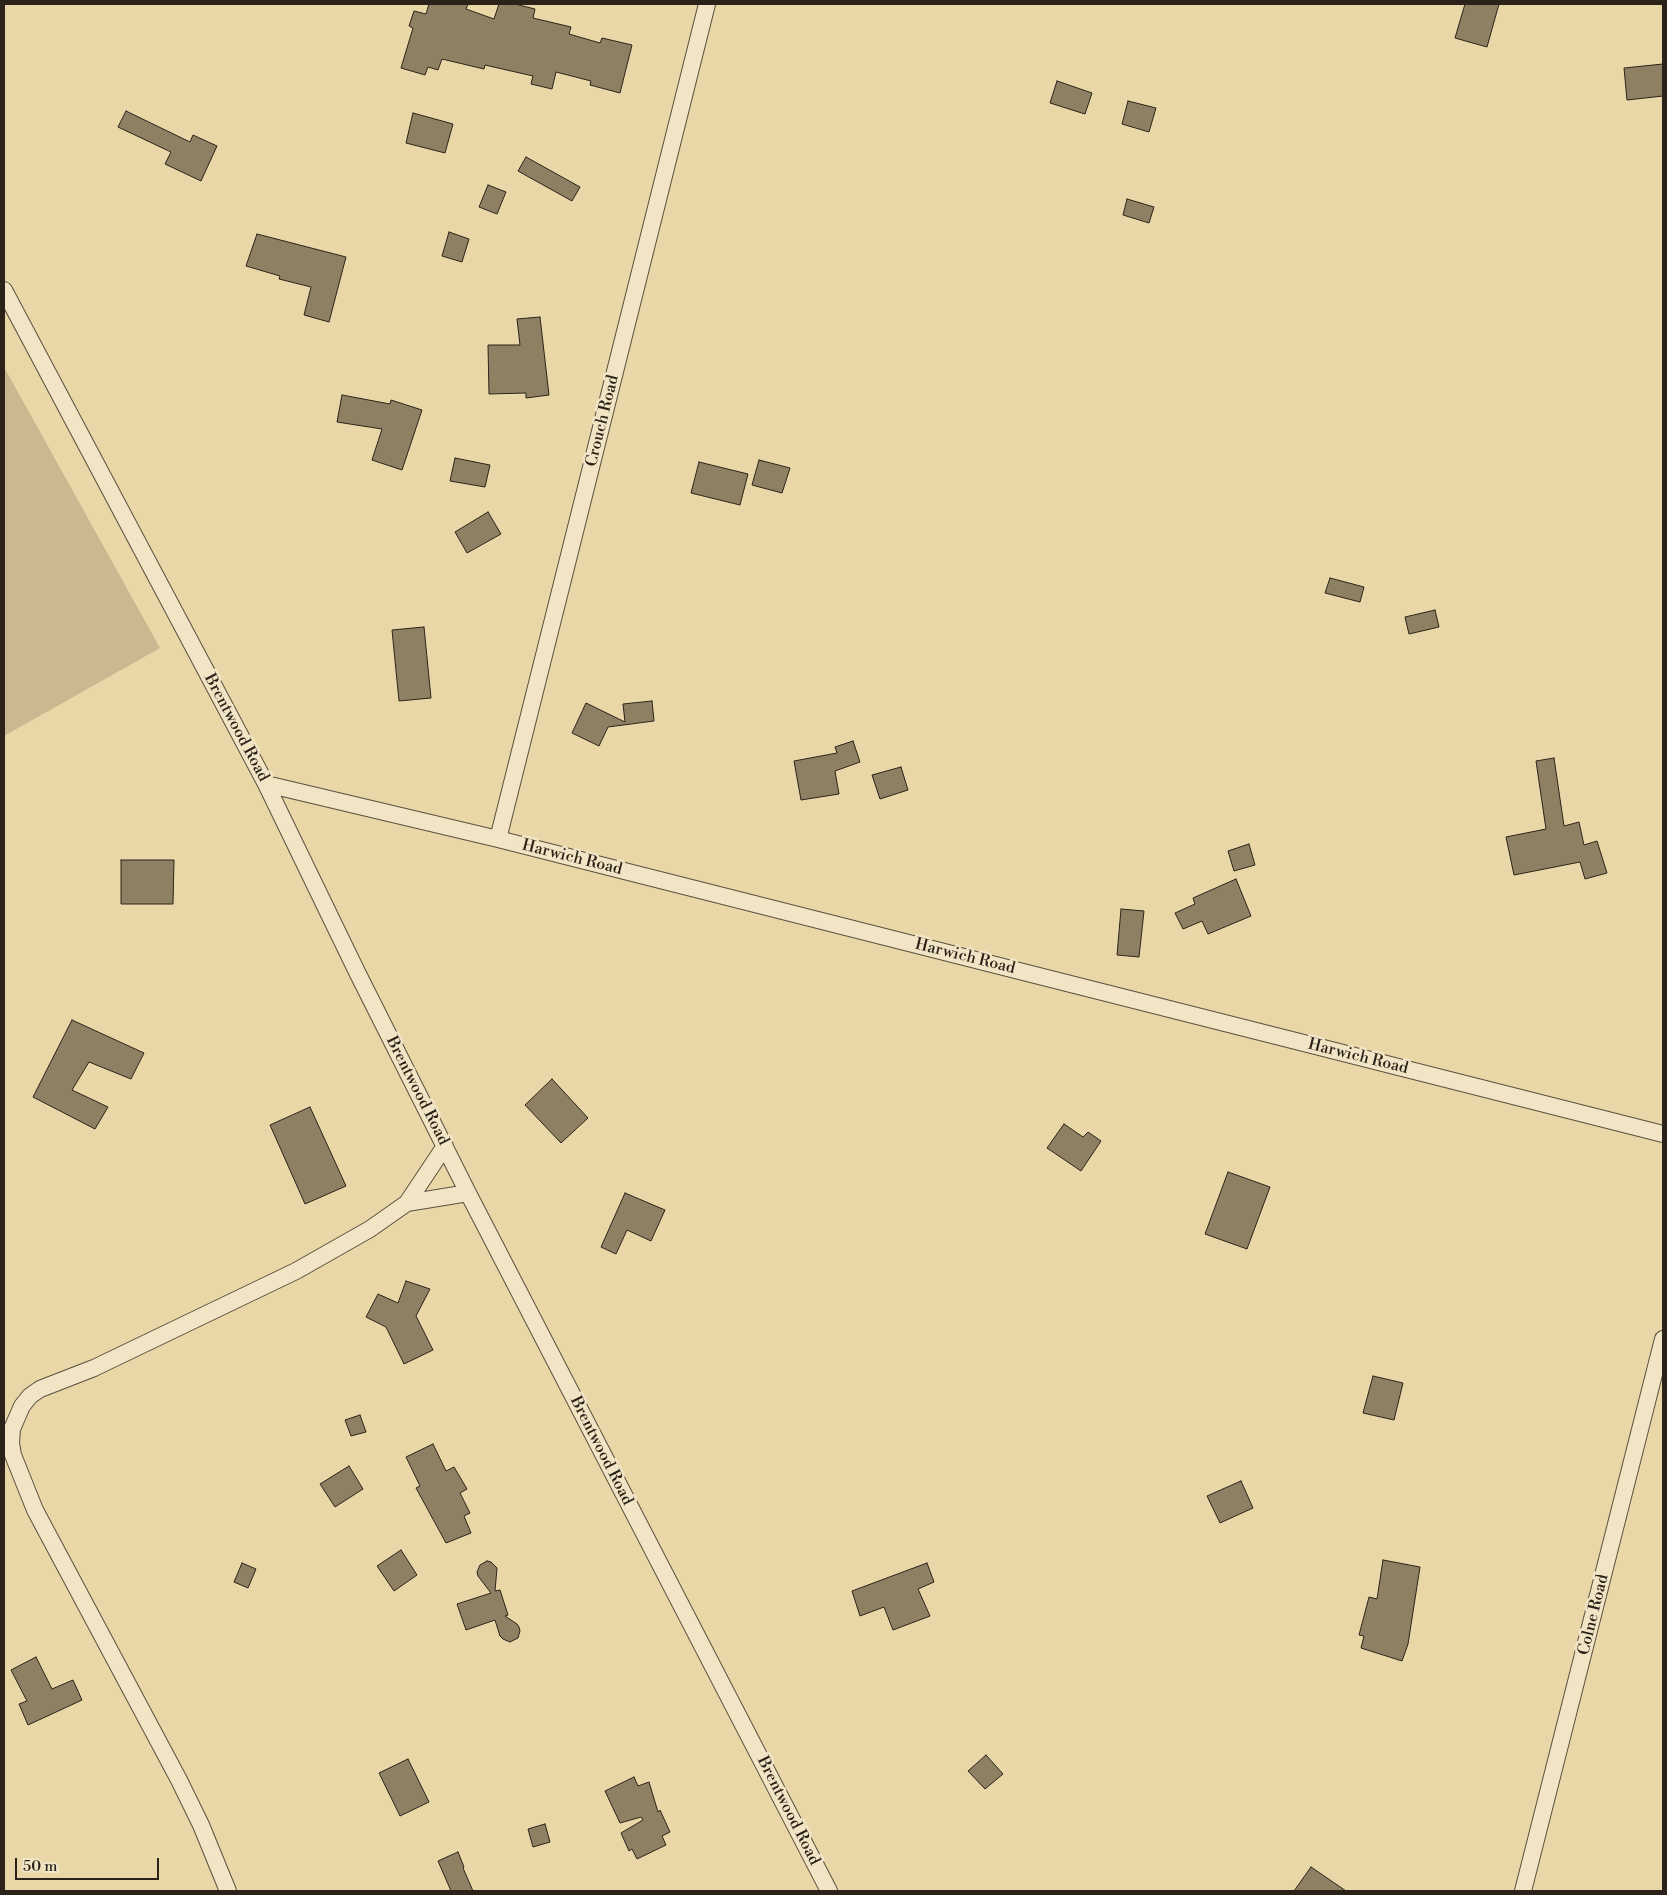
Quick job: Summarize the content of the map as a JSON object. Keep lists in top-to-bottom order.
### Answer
{
  "streets": {
    "street": [
      "Crouch Road",
      "Brentwood Road",
      "Harwich Road",
      "Colne Road"
    ]
  },
  "crossings": [
    ["Crouch Road", "Harwich Road"],
    ["Brentwood Road", "Harwich Road"]
  ],
  "scale_bar": "50 m"
}
